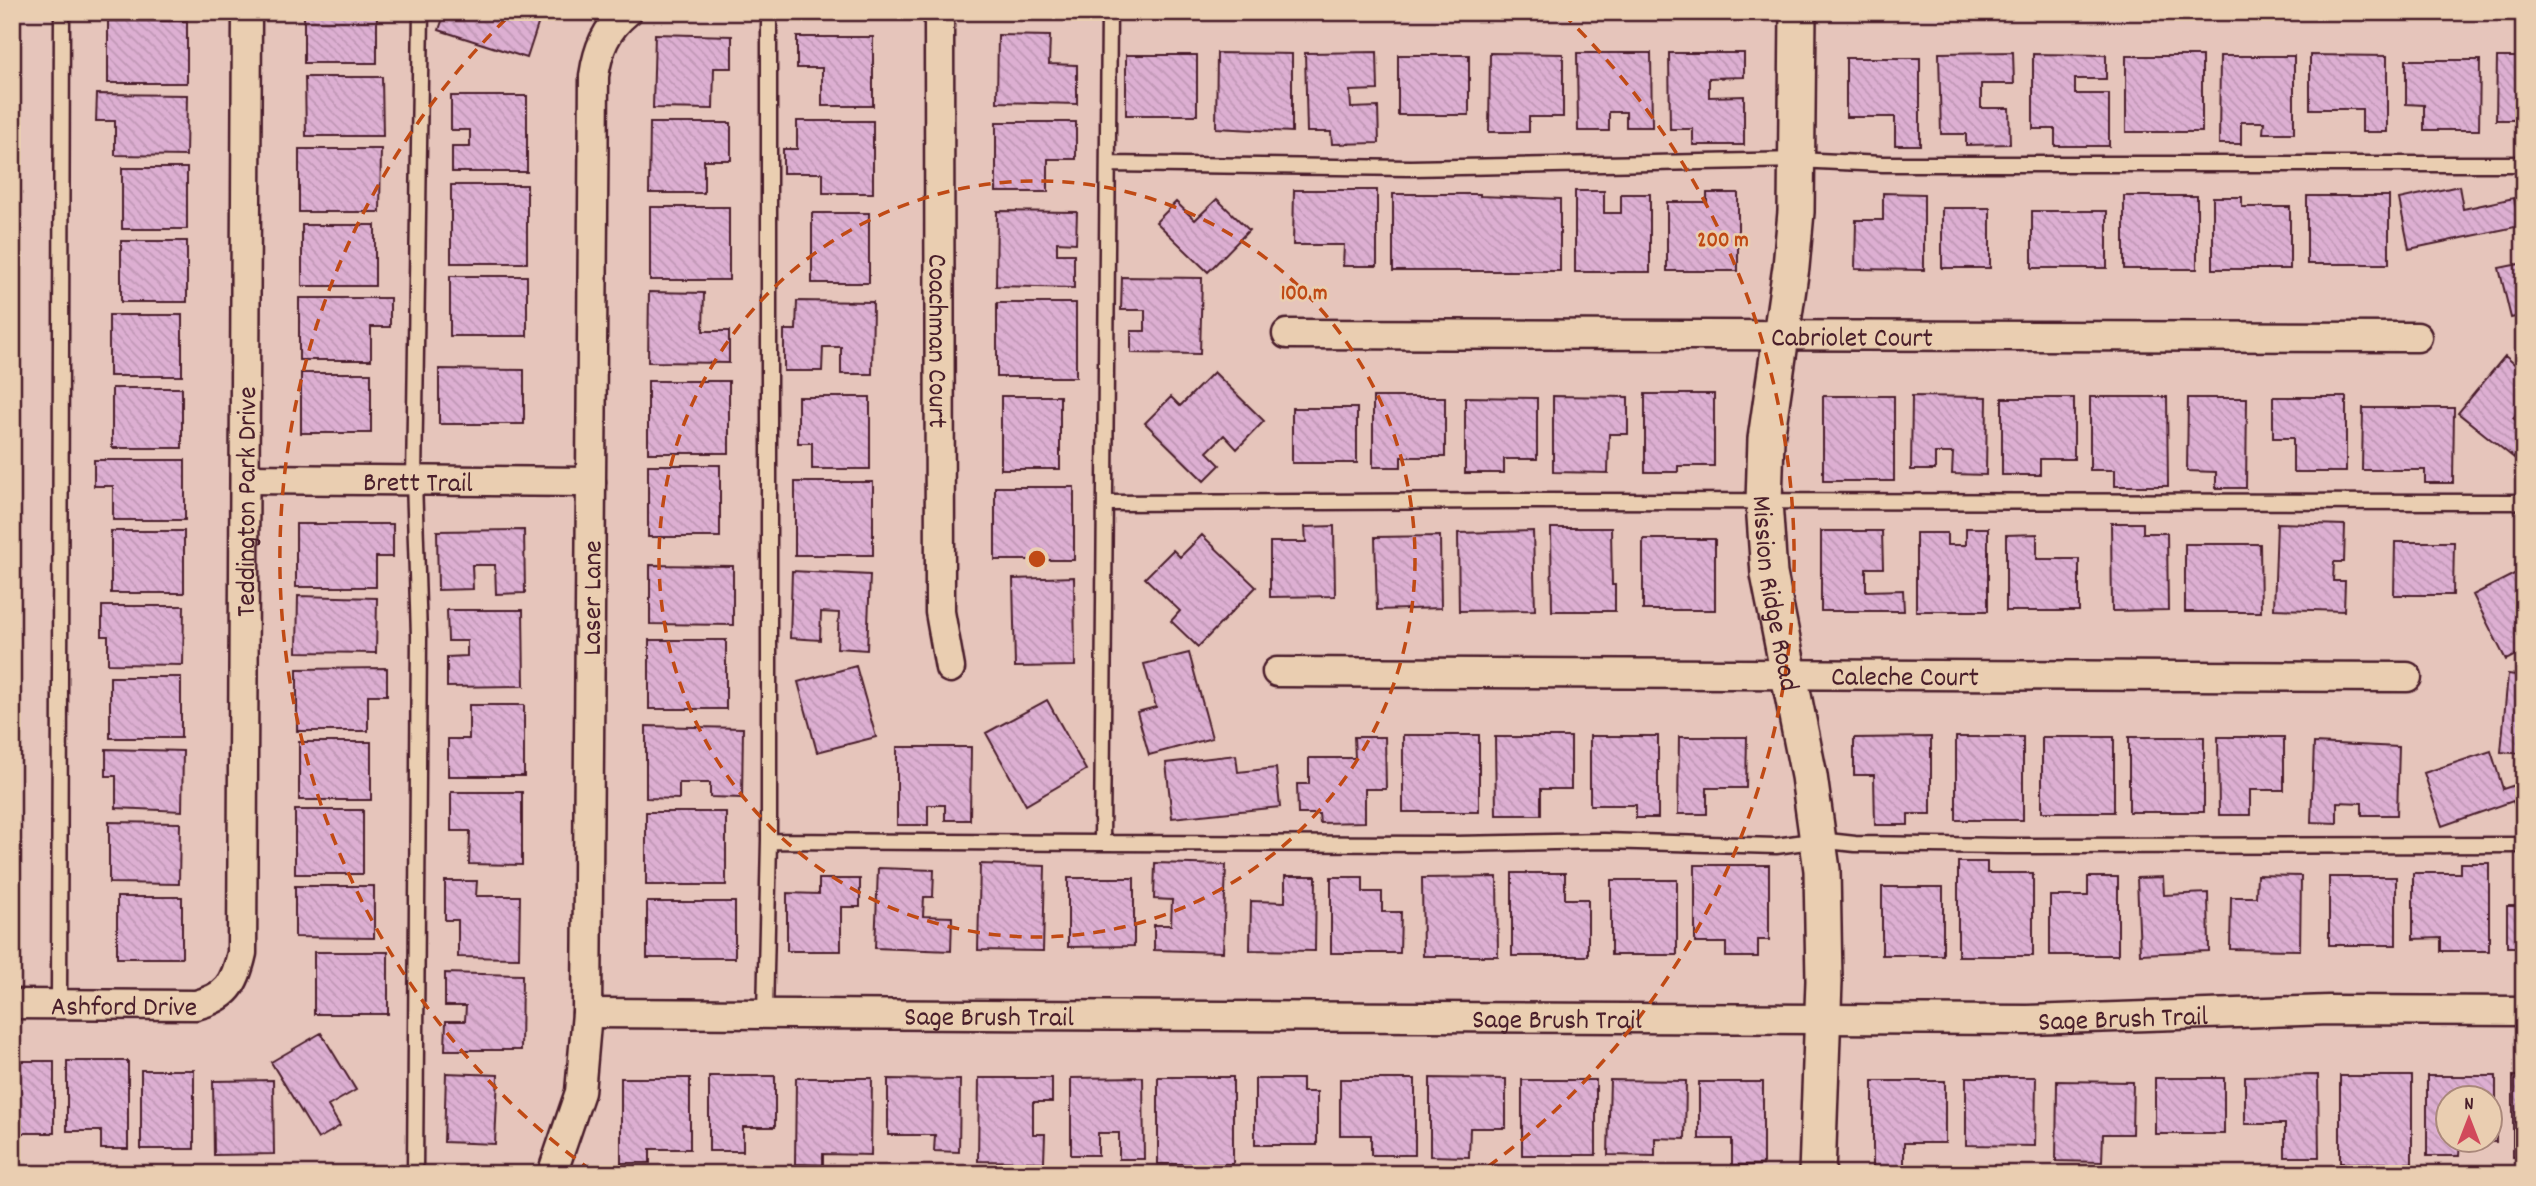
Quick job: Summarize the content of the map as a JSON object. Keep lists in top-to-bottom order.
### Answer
{
  "streets": {
    "street": [
      "Cabriolet Court",
      "Coachman Court",
      "Brett Trail",
      "Teddington Park Drive",
      "Mission Ridge Road",
      "Laser Lane",
      "Caleche Court",
      "Ashford Drive",
      "Sage Brush Trail"
    ]
  },
  "crossings": [
    ["Cabriolet Court", "Mission Ridge Road"],
    ["Brett Trail", "Teddington Park Drive"],
    ["Brett Trail", "Laser Lane"],
    ["Teddington Park Drive", "Ashford Drive"],
    ["Mission Ridge Road", "Caleche Court"],
    ["Mission Ridge Road", "Sage Brush Trail"],
    ["Laser Lane", "Sage Brush Trail"]
  ],
  "north": "top",
  "rings": ["200 m", "100 m"]
}
